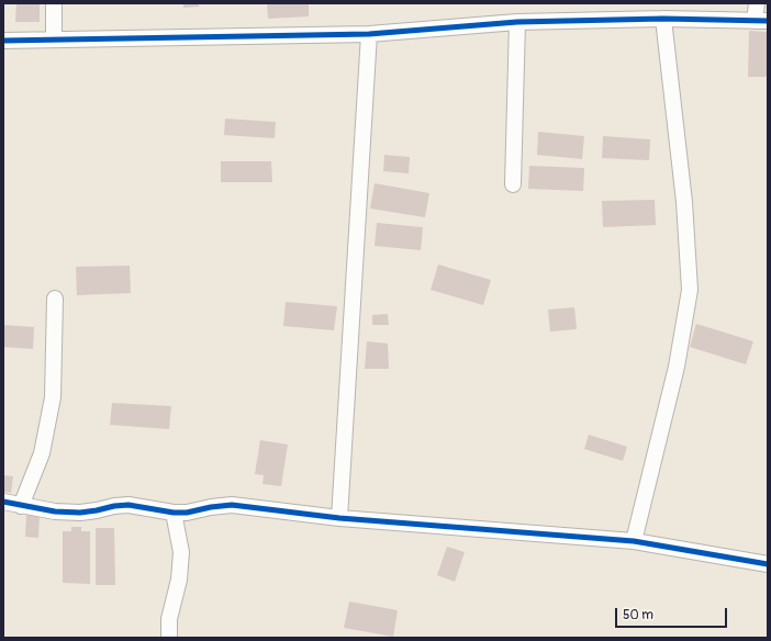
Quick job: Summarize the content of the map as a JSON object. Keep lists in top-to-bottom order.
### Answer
{
  "scale_bar": "50 m"
}
